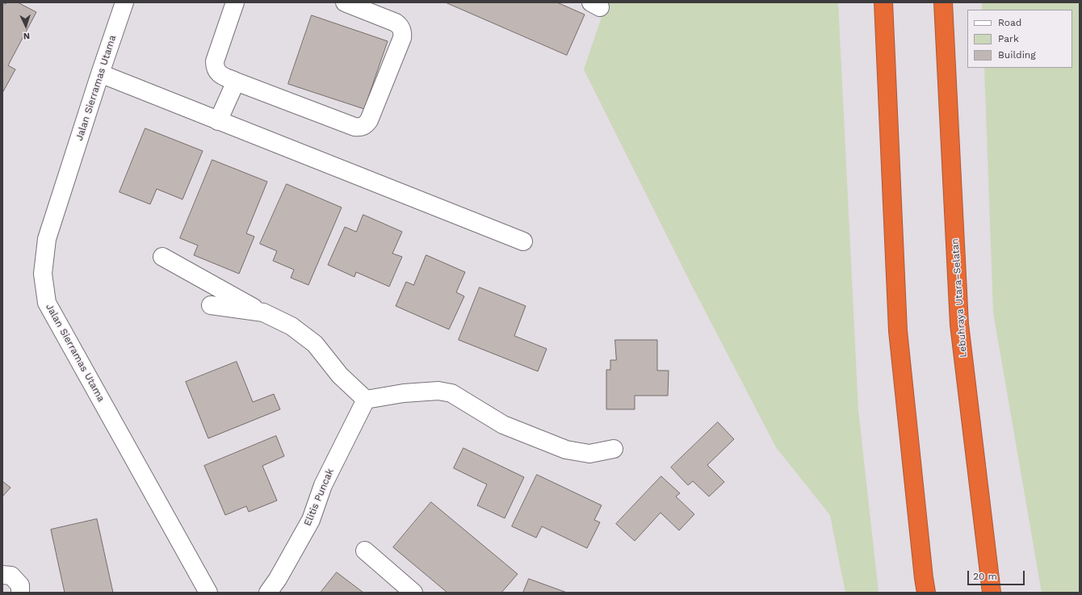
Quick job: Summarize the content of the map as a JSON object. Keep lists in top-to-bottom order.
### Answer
{
  "streets": {
    "highway": ["Lebuhraya Utara–Selatan"],
    "street": ["Jalan Sierramas Utama", "Elitis Puncak"]
  },
  "legend": ["Road", "Park", "Building"],
  "scale_bar": "20 m",
  "north": "bottom"
}
